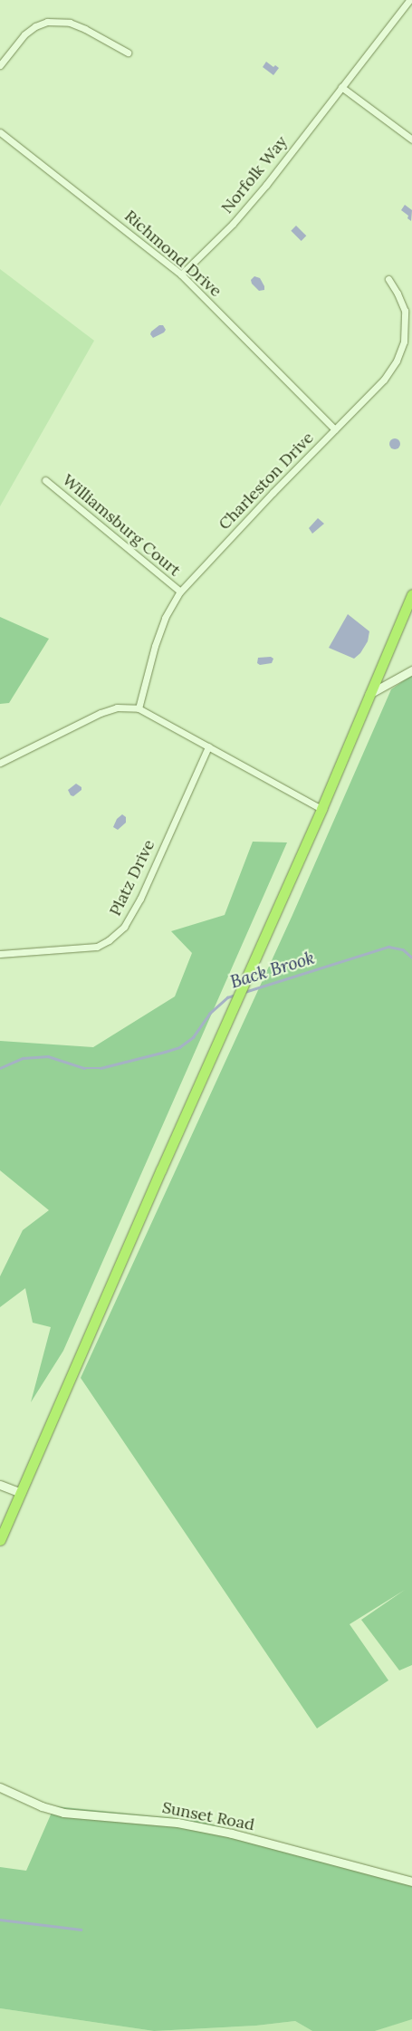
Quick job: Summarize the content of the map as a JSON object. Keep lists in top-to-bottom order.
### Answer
{
  "streets": {
    "street": [
      "Norfolk Way",
      "Richmond Drive",
      "Charleston Drive",
      "Williamsburg Court",
      "Platz Drive",
      "Sunset Road"
    ]
  },
  "crossings": [
    ["Norfolk Way", "Richmond Drive"],
    ["Richmond Drive", "Charleston Drive"],
    ["Charleston Drive", "Williamsburg Court"]
  ],
  "water": ["Back Brook"]
}
